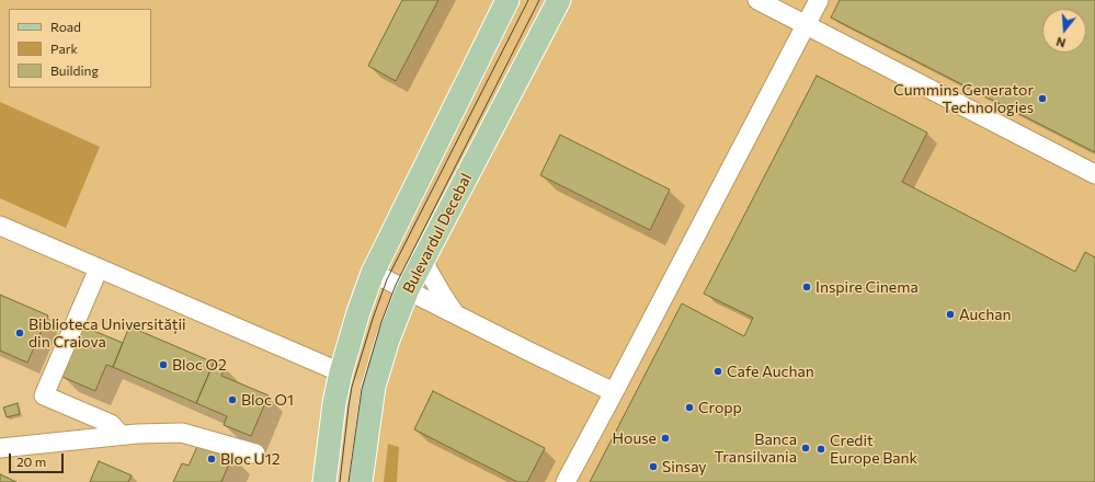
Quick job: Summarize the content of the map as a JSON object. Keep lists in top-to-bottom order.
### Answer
{
  "streets": {
    "main road": ["Bulevardul Decebal"]
  },
  "places": [
    "Cummins Generator Technologies",
    "Inspire Cinema",
    "Auchan",
    "Biblioteca Universității din Craiova",
    "Bloc O2",
    "Cafe Auchan",
    "Bloc O1",
    "Cropp",
    "House",
    "Banca Transilvania",
    "Credit Europe Bank",
    "Bloc U12",
    "Sinsay"
  ],
  "legend": ["Road", "Park", "Building"],
  "scale_bar": "20 m",
  "north": "bottom"
}
